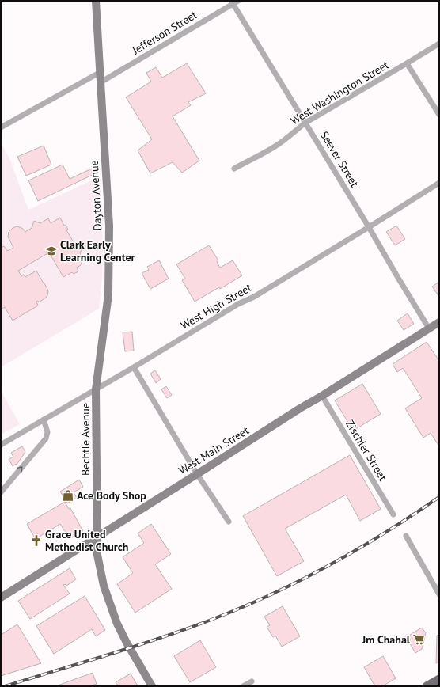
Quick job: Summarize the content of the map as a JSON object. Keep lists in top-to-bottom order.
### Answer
{
  "streets": {
    "main road": ["Dayton Avenue", "Bechtle Avenue", "West Main Street"],
    "street": [
      "Jefferson Street",
      "West Washington Street",
      "Seever Street",
      "West High Street",
      "Zischler Street"
    ]
  },
  "crossings": [
    ["Jefferson Street", "Seever Street"],
    ["Jefferson Street", "Dayton Avenue"],
    ["West Washington Street", "Seever Street"],
    ["Seever Street", "West High Street"],
    ["Seever Street", "West Main Street"],
    ["Dayton Avenue", "West High Street"],
    ["Dayton Avenue", "Bechtle Avenue"],
    ["West High Street", "Bechtle Avenue"],
    ["Bechtle Avenue", "West Main Street"],
    ["West Main Street", "Zischler Street"]
  ],
  "places": {
    "school or university": ["Clark Early Learning Center"],
    "shop": ["Ace Body Shop"],
    "church": ["Grace United Methodist Church"],
    "supermarket": ["Jm Chahal"]
  }
}
